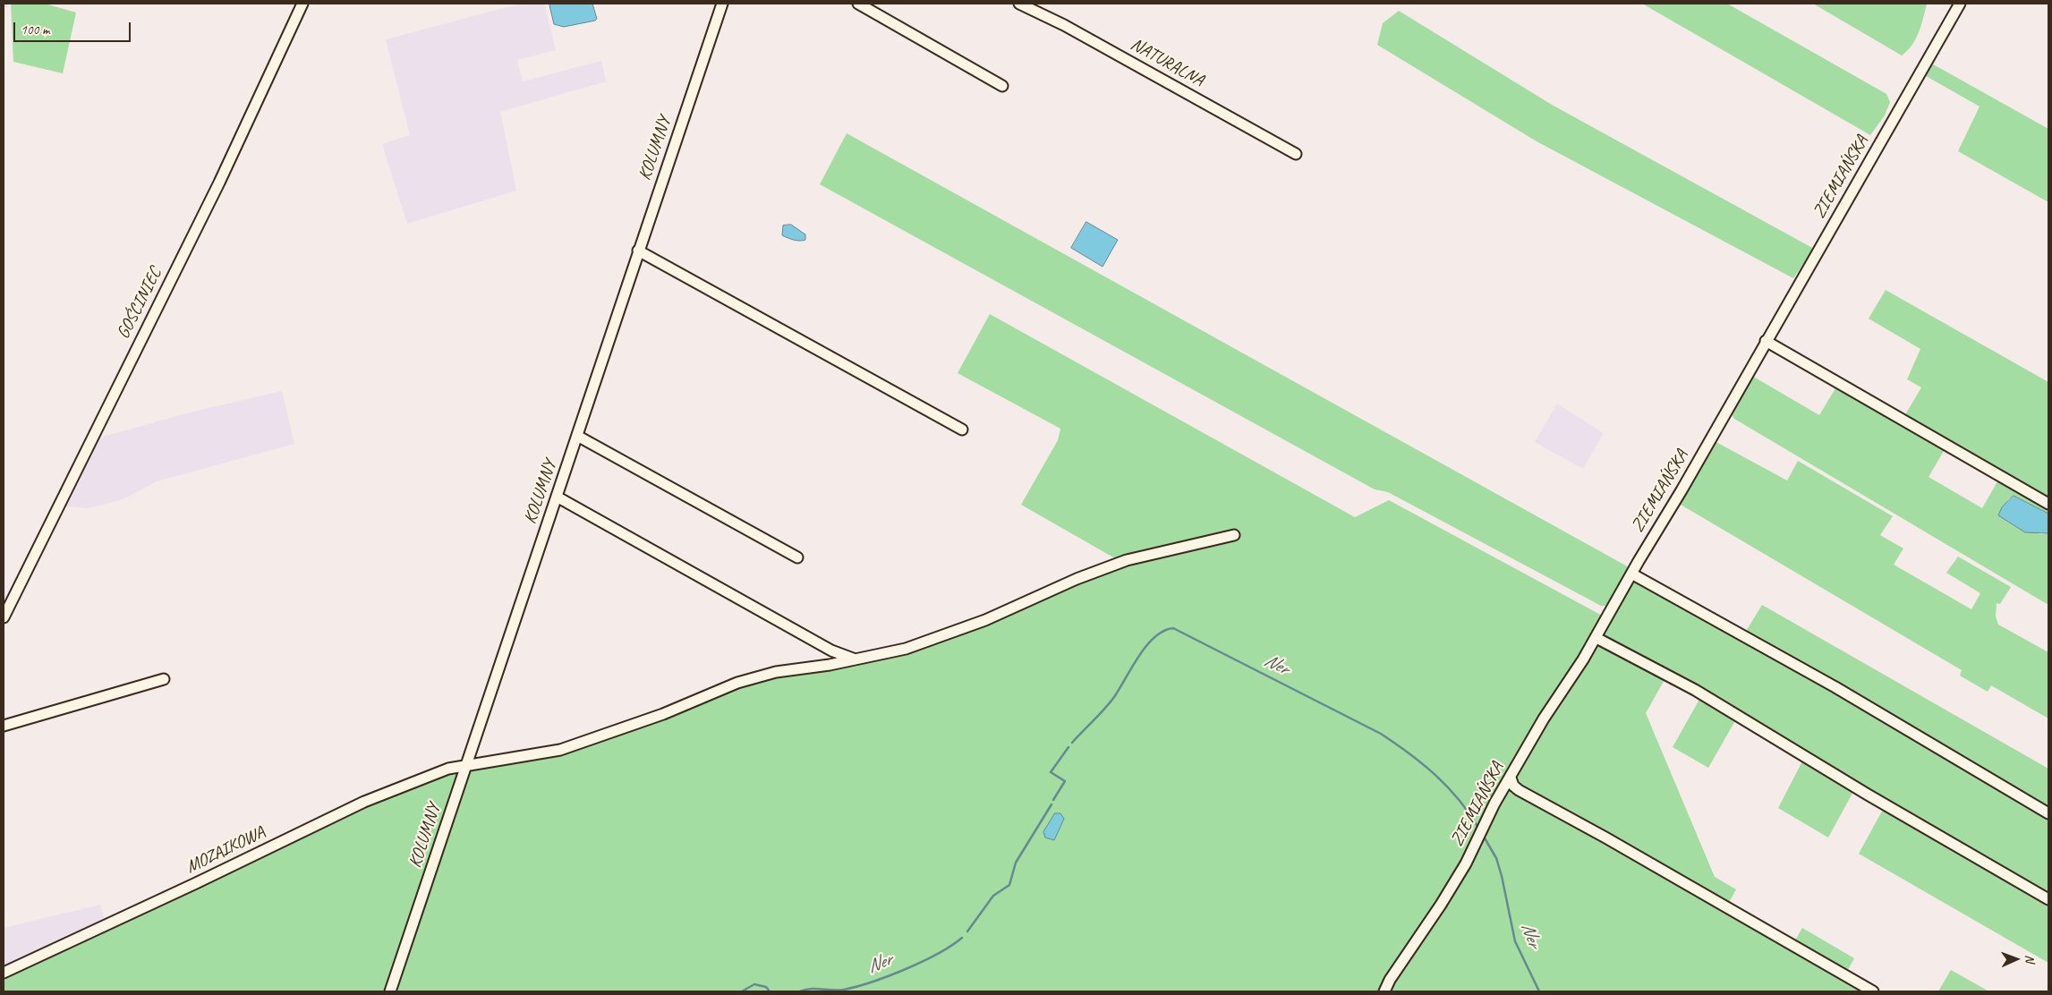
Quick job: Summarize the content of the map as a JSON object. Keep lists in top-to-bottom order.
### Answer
{
  "streets": {
    "street": [
      "NATURALNA",
      "KOLUMNY",
      "ZIEMIAŃSKA",
      "GOŚCINIEC",
      "MOZAIKOWA"
    ]
  },
  "crossings": [
    ["KOLUMNY", "MOZAIKOWA"]
  ],
  "water": ["Ner"],
  "scale_bar": "100 m",
  "north": "right"
}
